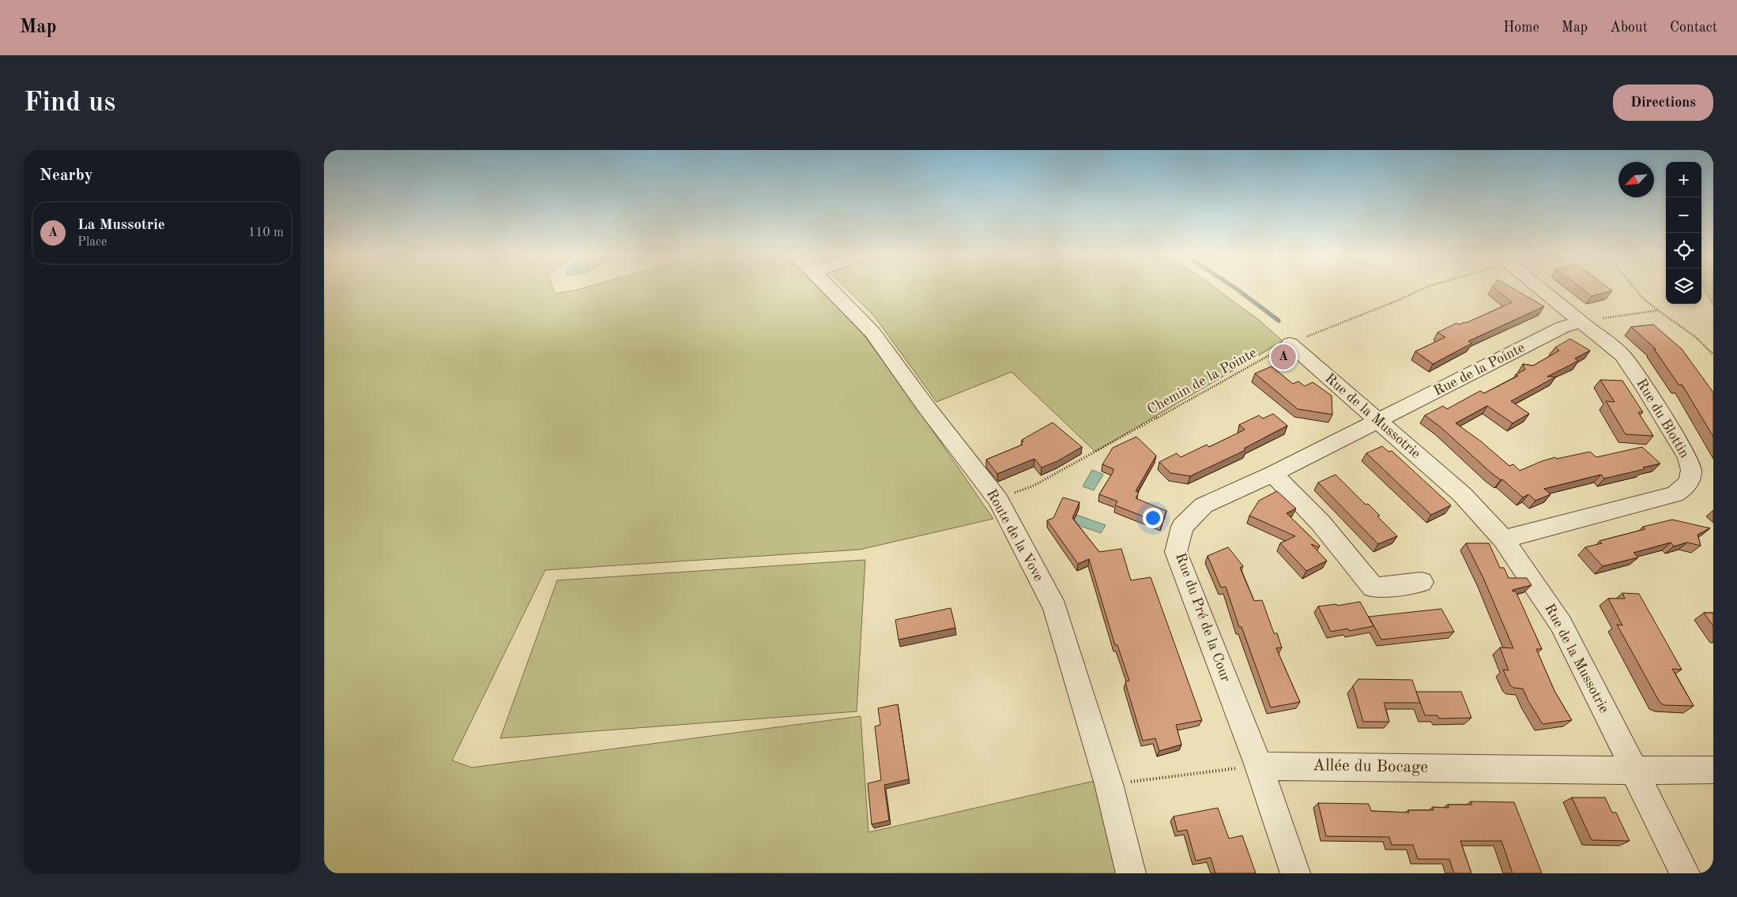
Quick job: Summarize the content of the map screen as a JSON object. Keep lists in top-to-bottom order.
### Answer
{
  "streets": {
    "street": [
      "Rue de la Pointe",
      "Rue de la Mussotrie",
      "Rue du Blottin",
      "Route de la Vove",
      "Rue du Pré de la Cour",
      "Allée du Bocage"
    ],
    "path": ["Chemin de la Pointe"]
  },
  "crossings": [
    ["Rue de la Pointe", "Rue de la Mussotrie"],
    ["Rue de la Pointe", "Rue du Blottin"],
    ["Rue de la Pointe", "Rue du Pré de la Cour"],
    ["Chemin de la Pointe", "Rue de la Mussotrie"],
    ["Chemin de la Pointe", "Route de la Vove"],
    ["Rue de la Mussotrie", "Rue du Blottin"],
    ["Rue de la Mussotrie", "Rue du Pré de la Cour"],
    ["Rue de la Mussotrie", "Allée du Bocage"],
    ["Rue du Pré de la Cour", "Allée du Bocage"]
  ],
  "north": "bottom left",
  "page": {
    "header": "Map",
    "nav": [
      "Home",
      "Map",
      "About",
      "Contact"
    ],
    "buttons": "Directions",
    "title": "Find us",
    "heading": "Nearby",
    "map_buttons": ["+", "−"],
    "list": [
      {
        "mark": "A",
        "name": "La Mussotrie",
        "note": "Place",
        "value": "110 m"
      }
    ],
    "pins": "A"
  }
}
